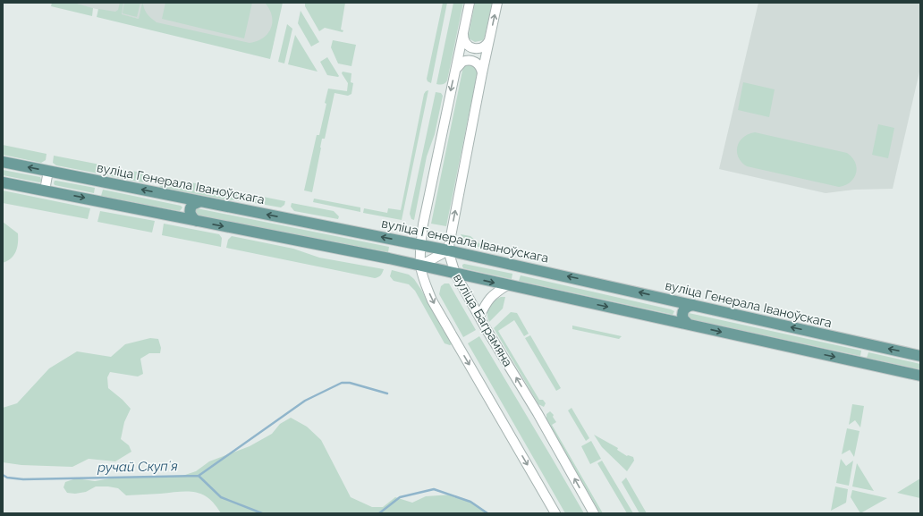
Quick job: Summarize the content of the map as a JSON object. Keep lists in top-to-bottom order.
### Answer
{
  "streets": {
    "main road": ["вуліца Генерала Іваноўскага"],
    "street": ["вуліца Баграмяна"]
  },
  "crossings": [
    ["вуліца Генерала Іваноўскага", "вуліца Баграмяна"]
  ],
  "water": ["ручай Скупʼя"]
}
